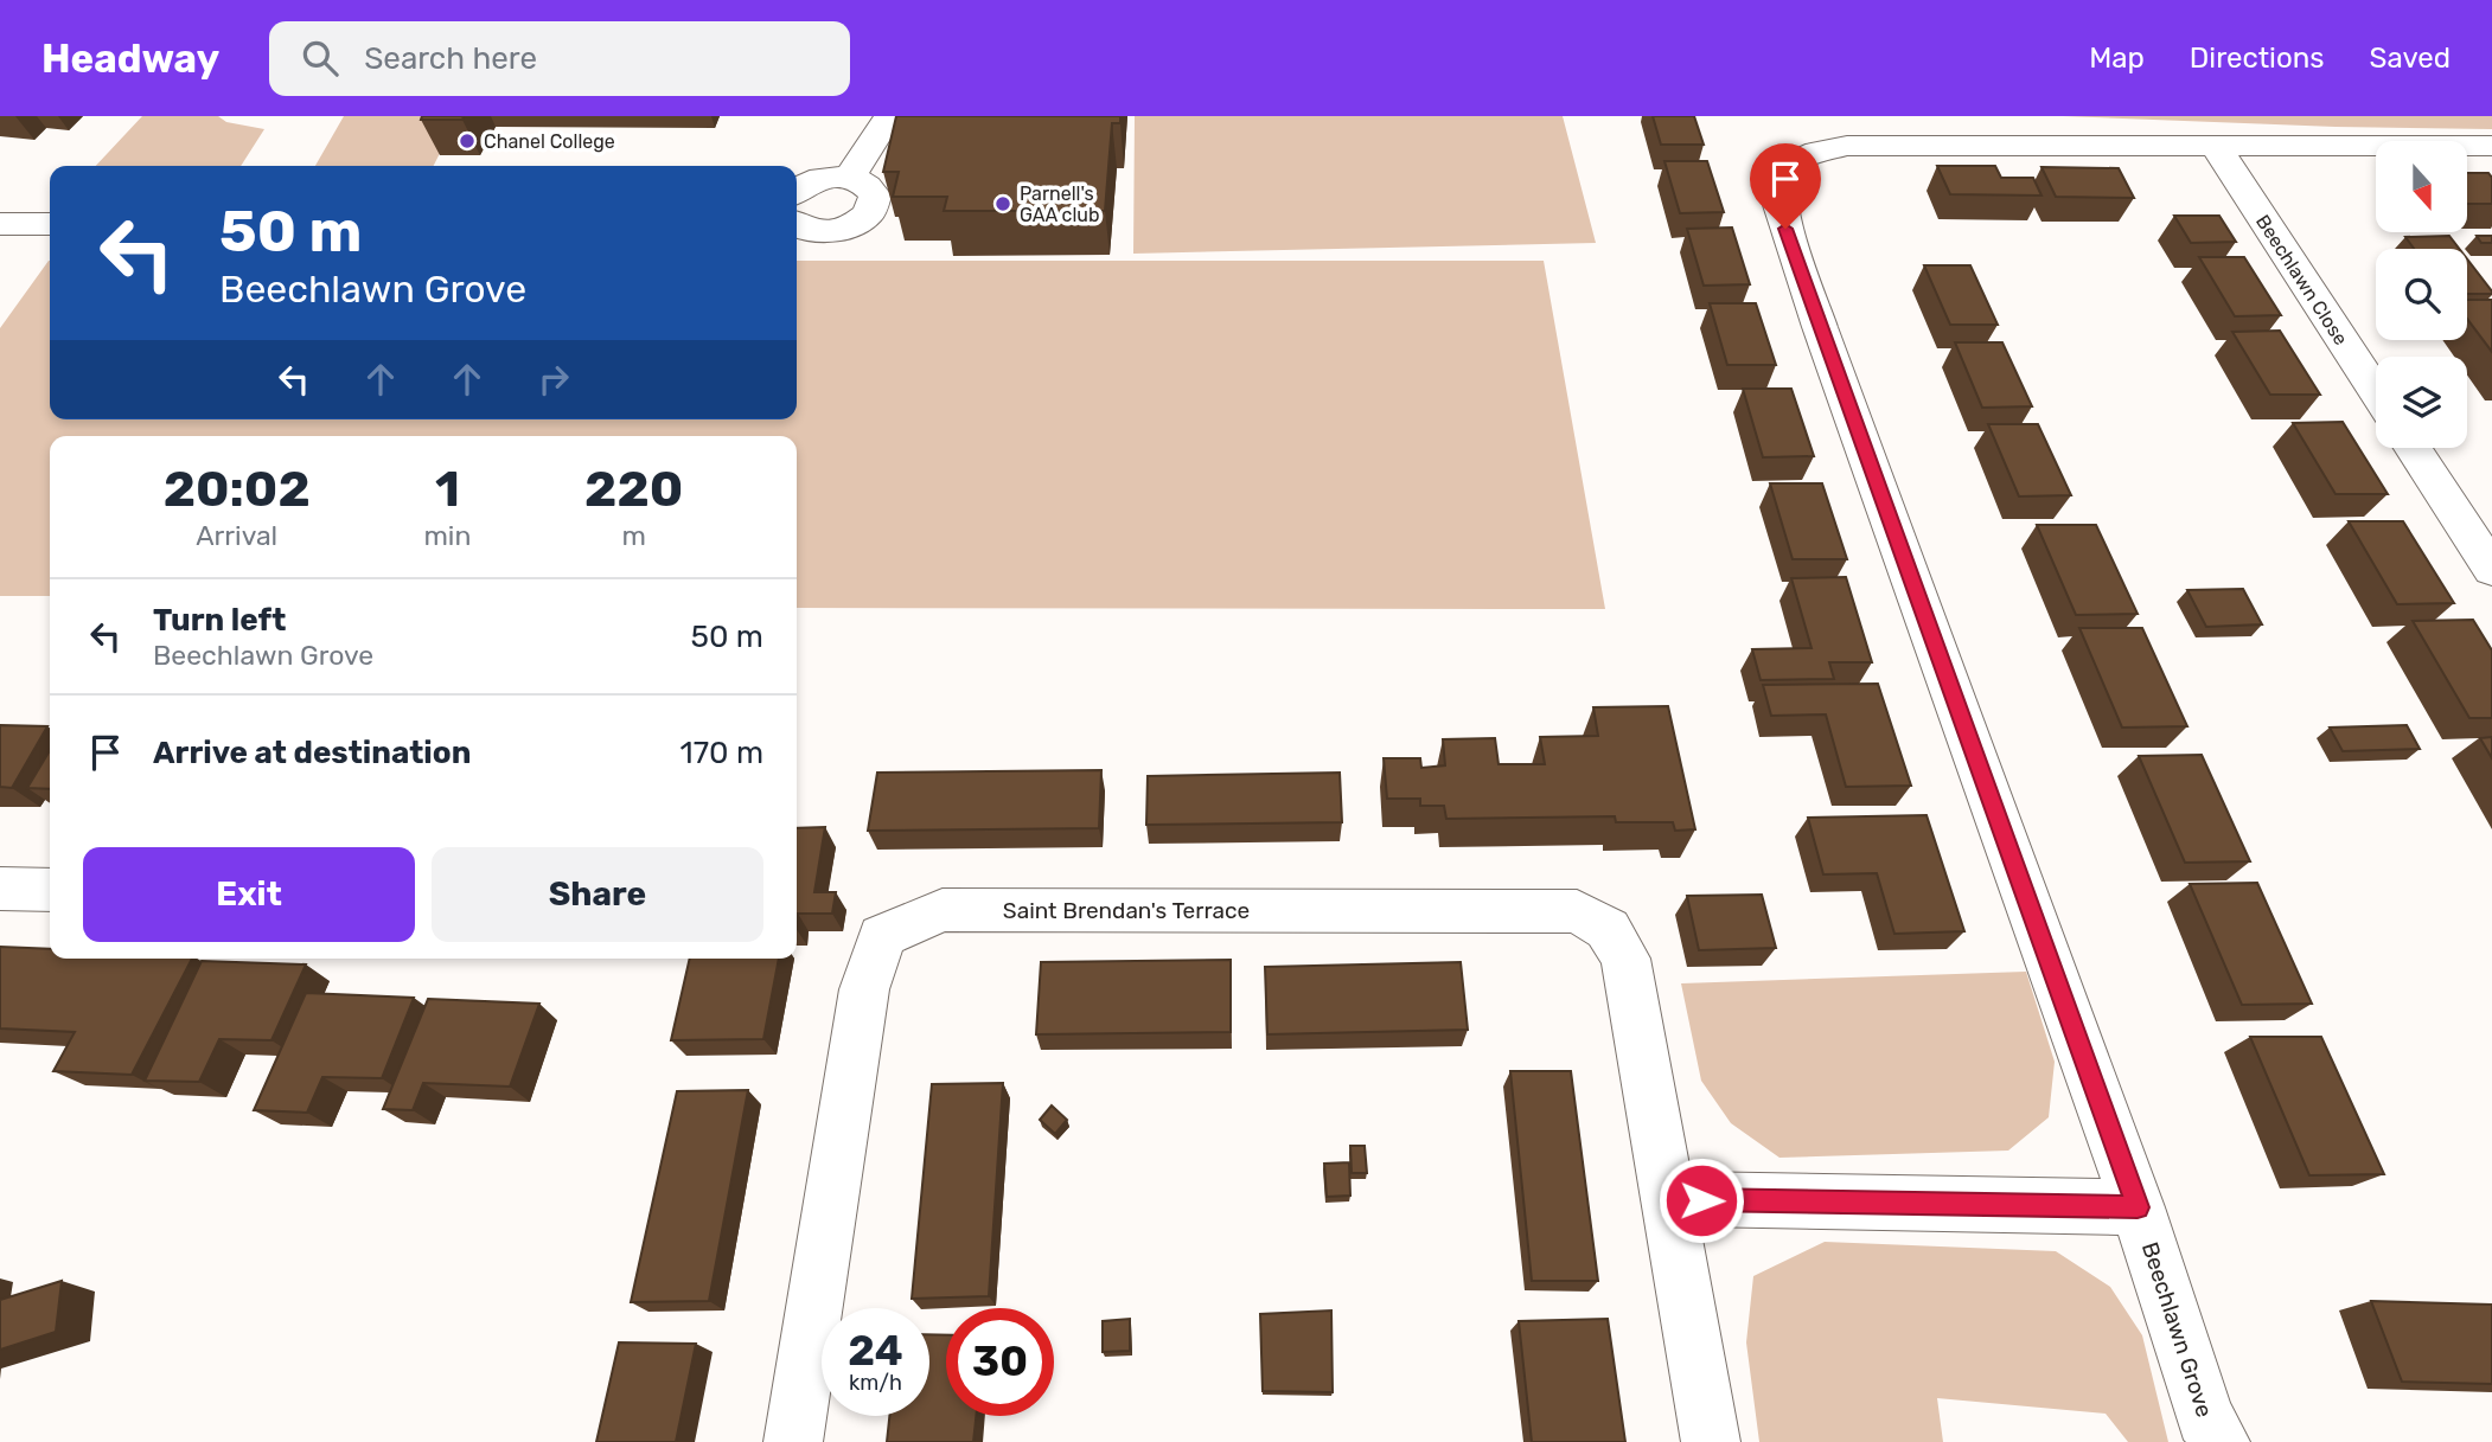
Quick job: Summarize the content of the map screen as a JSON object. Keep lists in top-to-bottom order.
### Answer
{
  "streets": {
    "street": ["Beechlawn Close", "Saint Brendan's Terrace", "Beechlawn Grove"]
  },
  "crossings": [
    ["Beechlawn Close", "Beechlawn Grove"]
  ],
  "places": ["Chanel College", "Parnell's GAA club"],
  "north": "bottom",
  "page": {
    "header": "Headway",
    "search": "Search here",
    "nav": ["Map", "Directions", "Saved"],
    "turn": ["50 m", "Beechlawn Grove"],
    "eta": [
      "20:02",
      "Arrival",
      "1",
      "min",
      "220",
      "m"
    ],
    "list": [
      {
        "name": "Turn left",
        "note": "Beechlawn Grove",
        "value": "50 m"
      },
      {
        "name": "Arrive at destination",
        "value": "170 m"
      }
    ],
    "buttons": ["Exit", "Share"],
    "speed": "24 km/h",
    "limit": "30"
  }
}
